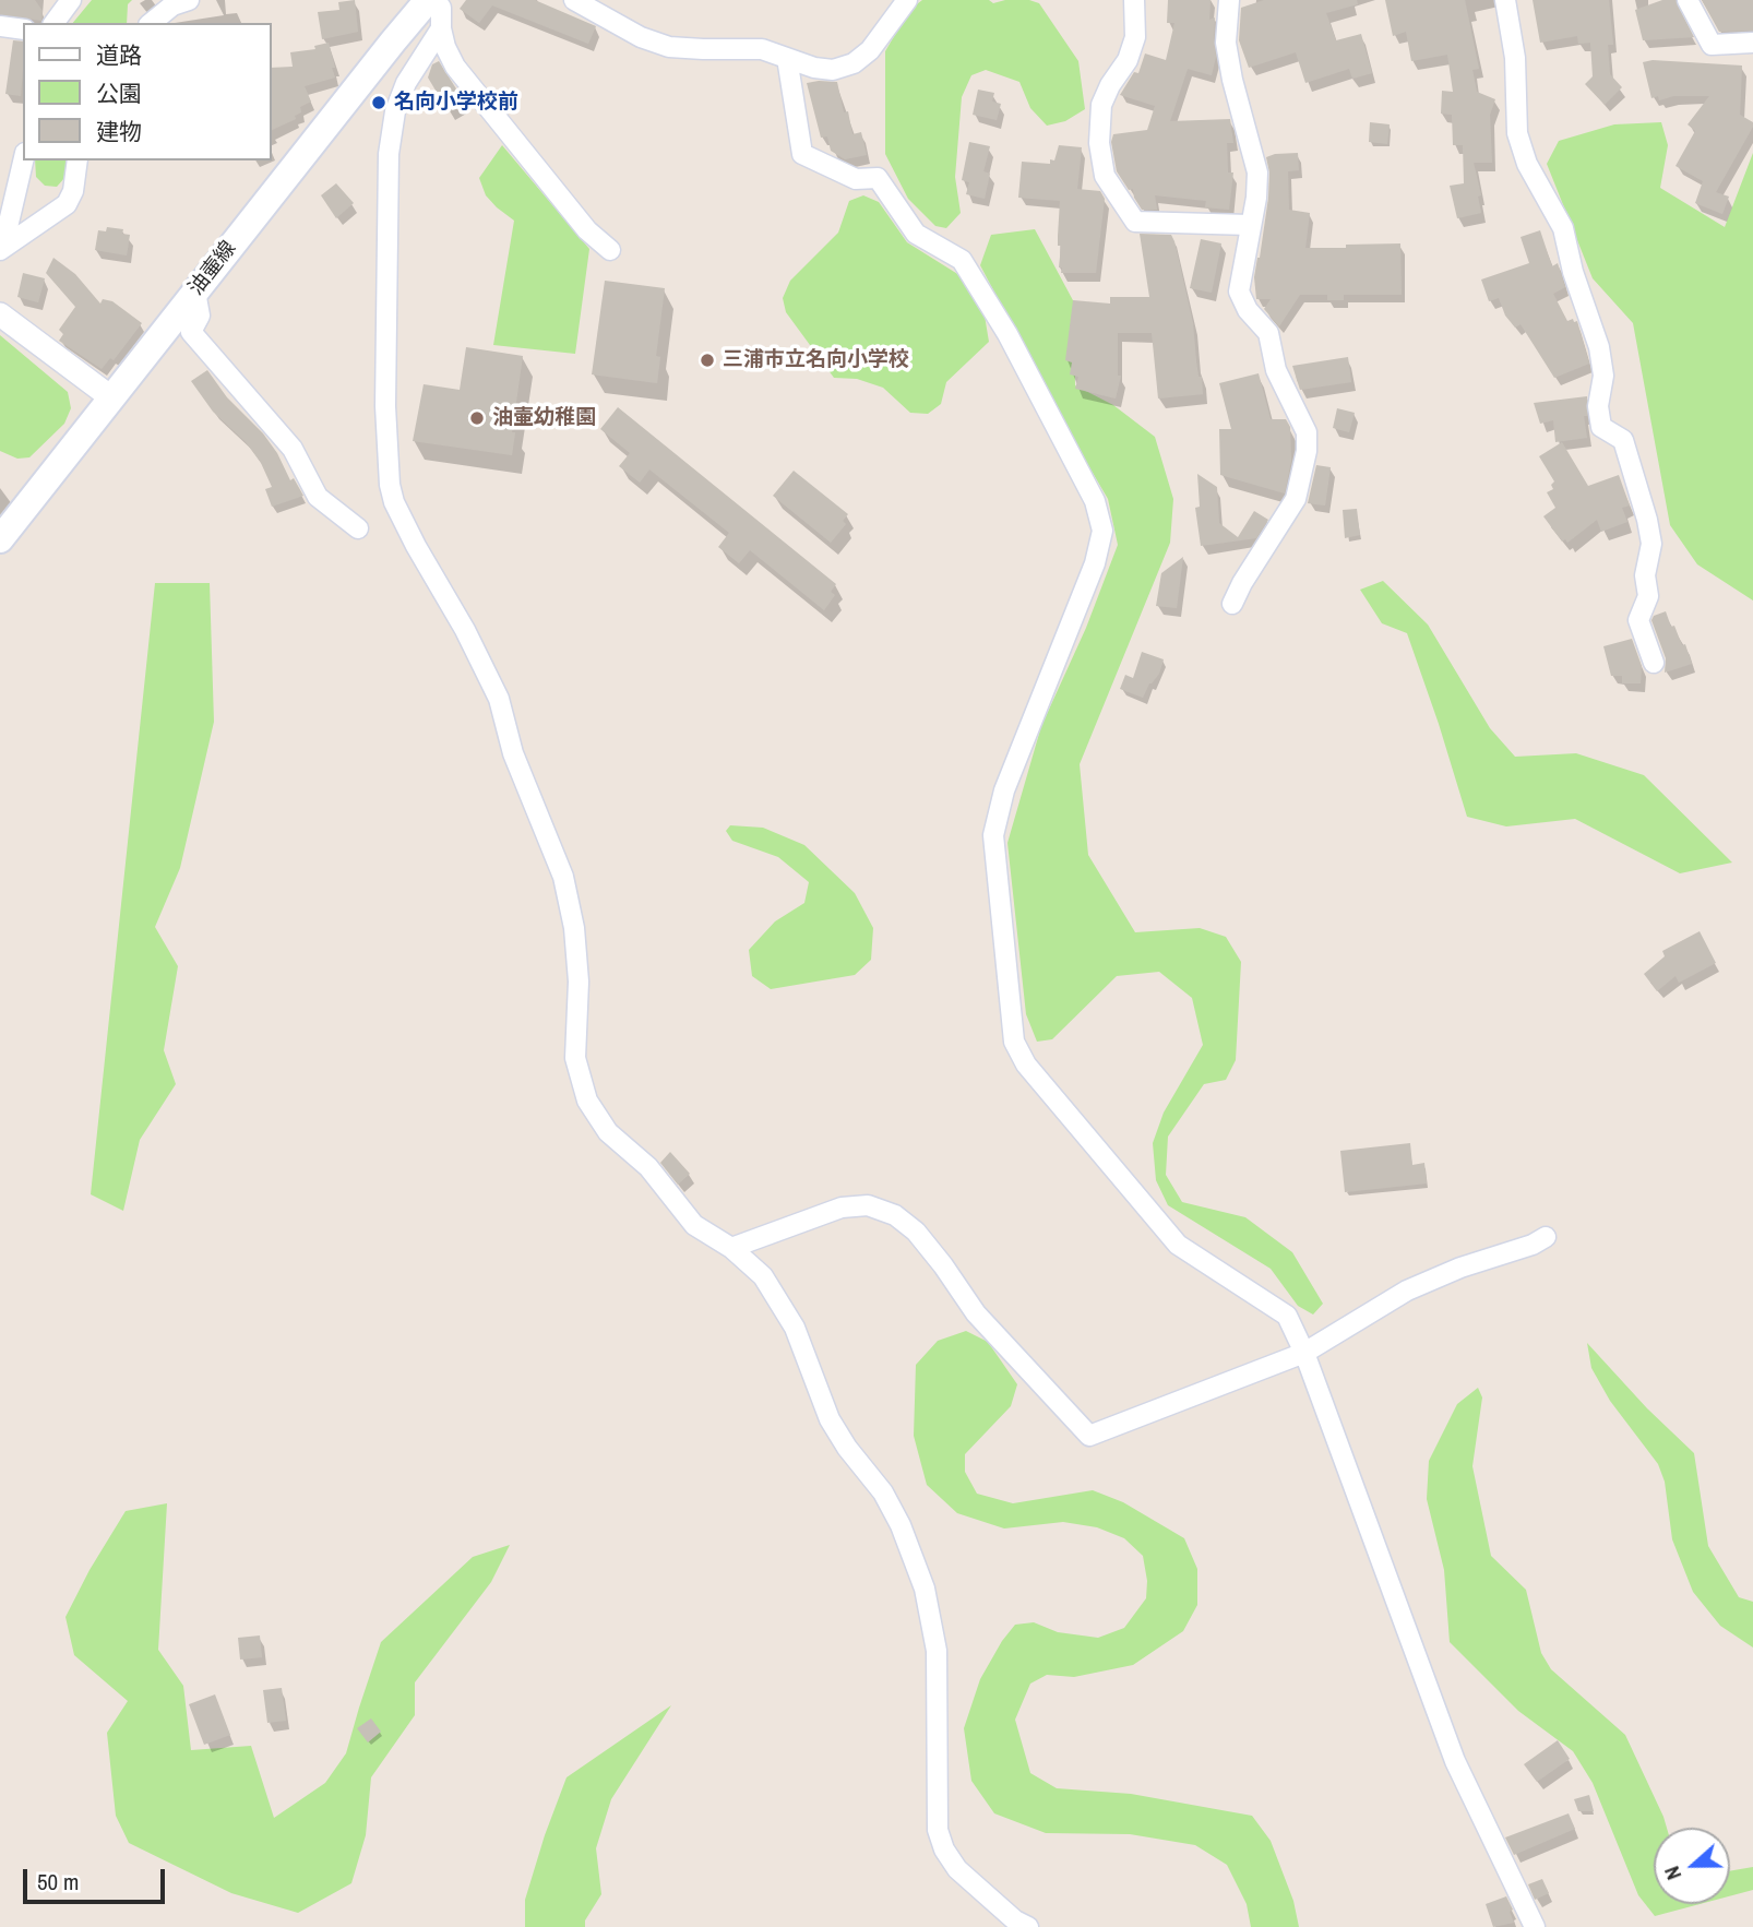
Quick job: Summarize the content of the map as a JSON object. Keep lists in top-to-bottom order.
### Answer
{
  "streets": {
    "main road": ["油壷線"]
  },
  "places": ["名向小学校前", "三浦市立名向小学校", "油壷幼稚園"],
  "legend": ["道路", "公園", "建物"],
  "scale_bar": "50 m",
  "north": "left"
}
